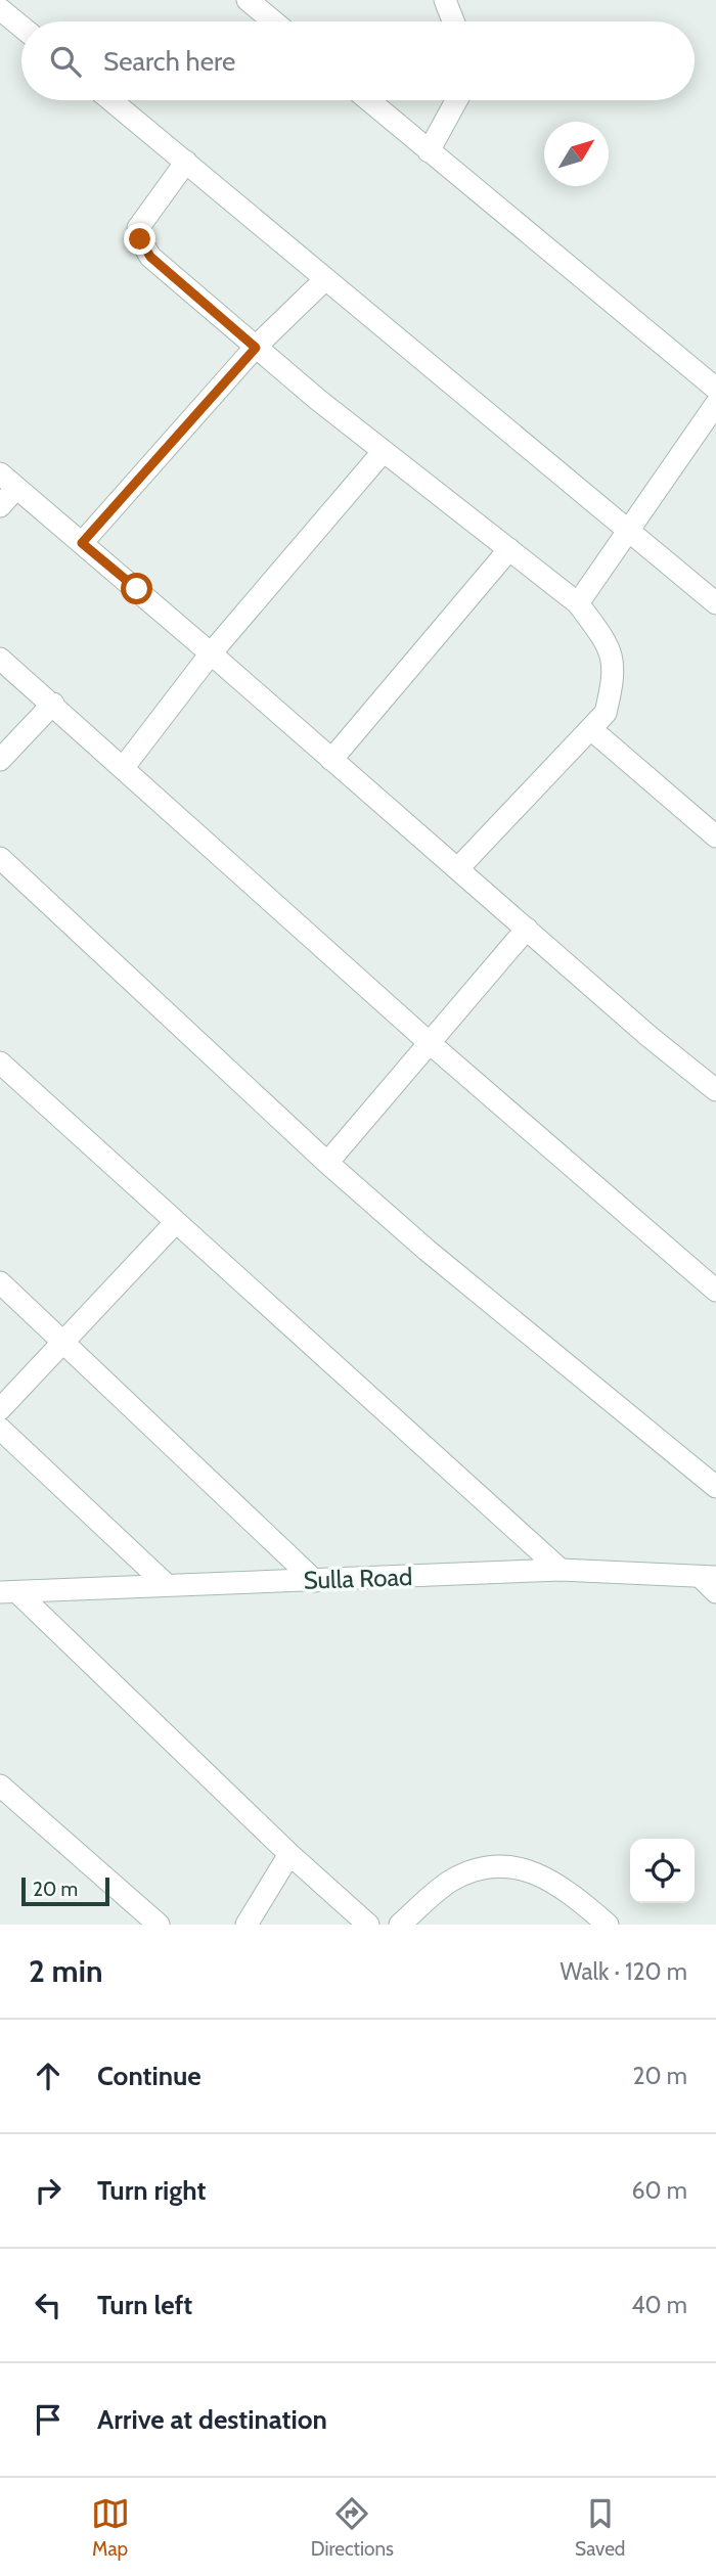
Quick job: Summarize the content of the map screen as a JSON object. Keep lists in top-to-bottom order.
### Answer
{
  "streets": {
    "street": ["Sulla Road"]
  },
  "scale_bar": "20 m",
  "north": "top right",
  "page": {
    "search": "Search here",
    "scale": "20 m",
    "heading": ["2 min", "Walk · 120 m"],
    "list": [
      ["Continue", "20 m"],
      ["Turn right", "60 m"],
      ["Turn left", "40 m"],
      "Arrive at destination"
    ],
    "nav": ["Map", "Directions", "Saved"]
  }
}
